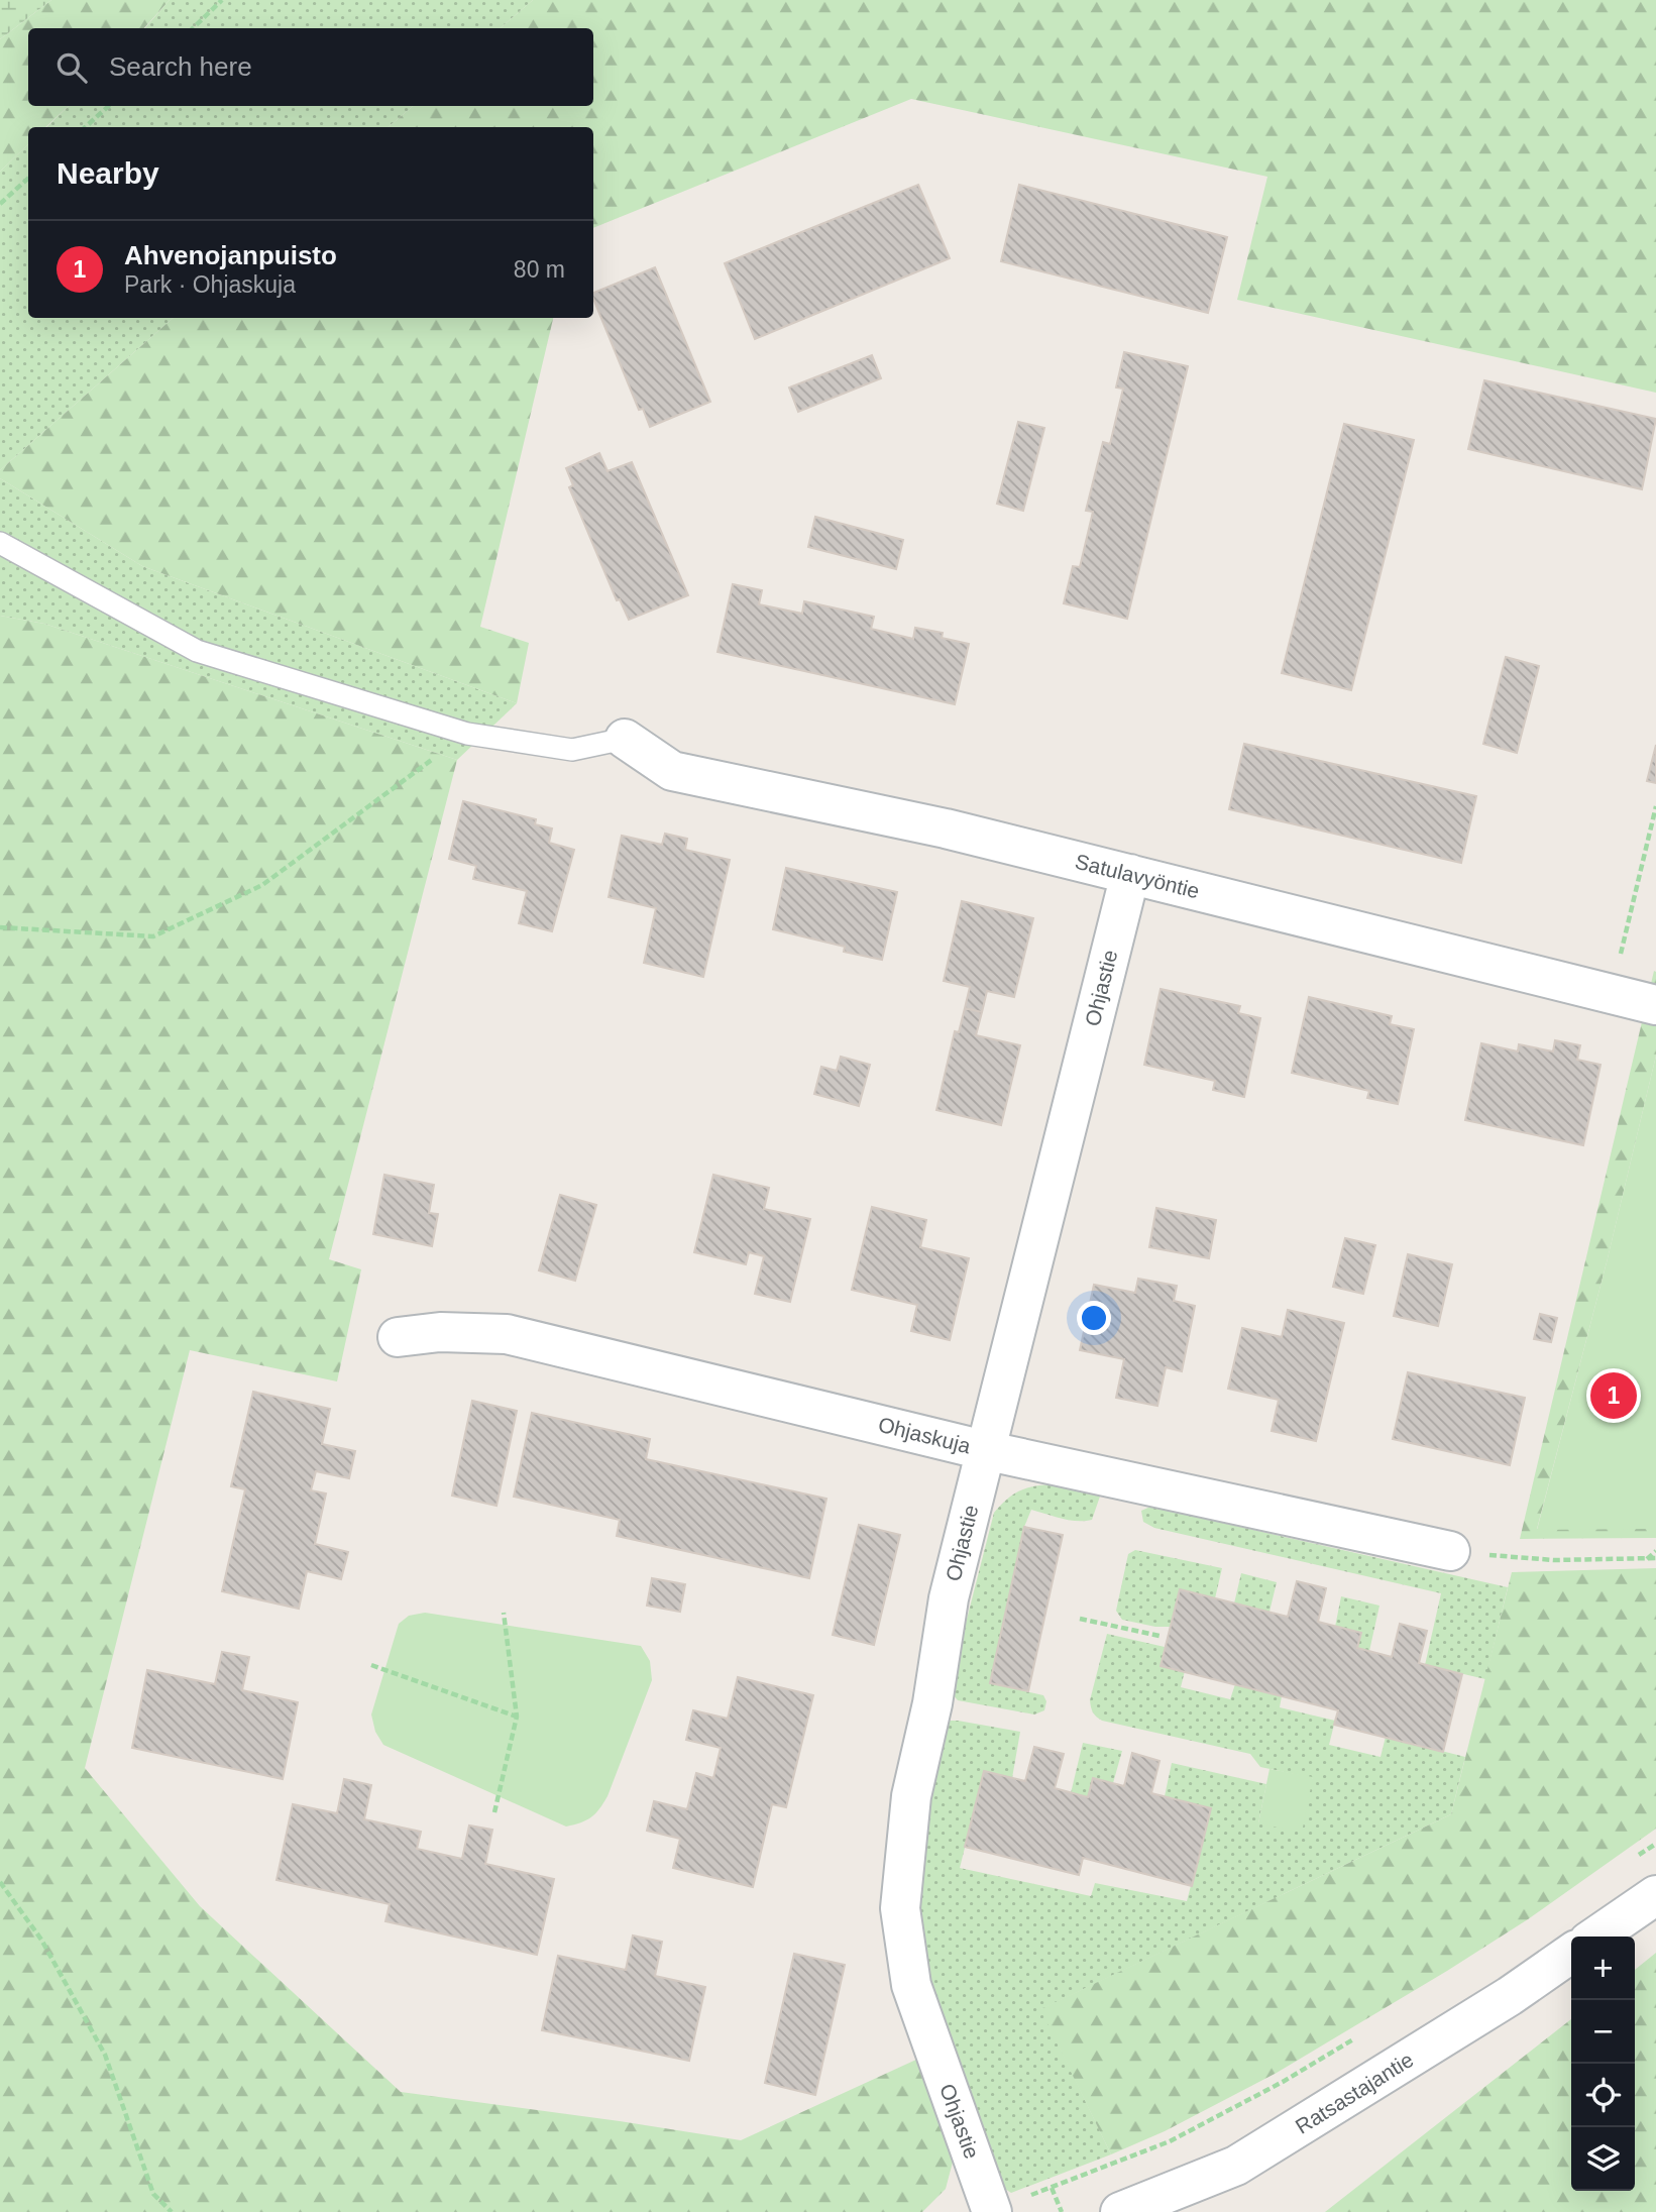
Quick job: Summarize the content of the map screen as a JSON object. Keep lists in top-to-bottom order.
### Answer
{
  "streets": {
    "street": [
      "Satulavyöntie",
      "Ohjastie",
      "Ohjaskuja",
      "Ratsastajantie"
    ]
  },
  "crossings": [
    ["Satulavyöntie", "Ohjastie"],
    ["Ohjastie", "Ohjaskuja"]
  ],
  "page": {
    "search": "Search here",
    "heading": "Nearby",
    "list": [
      {
        "mark": "1",
        "name": "Ahvenojanpuisto",
        "note": "Park · Ohjaskuja",
        "value": "80 m"
      }
    ],
    "pins": "1",
    "map_buttons": ["+", "−"]
  }
}
